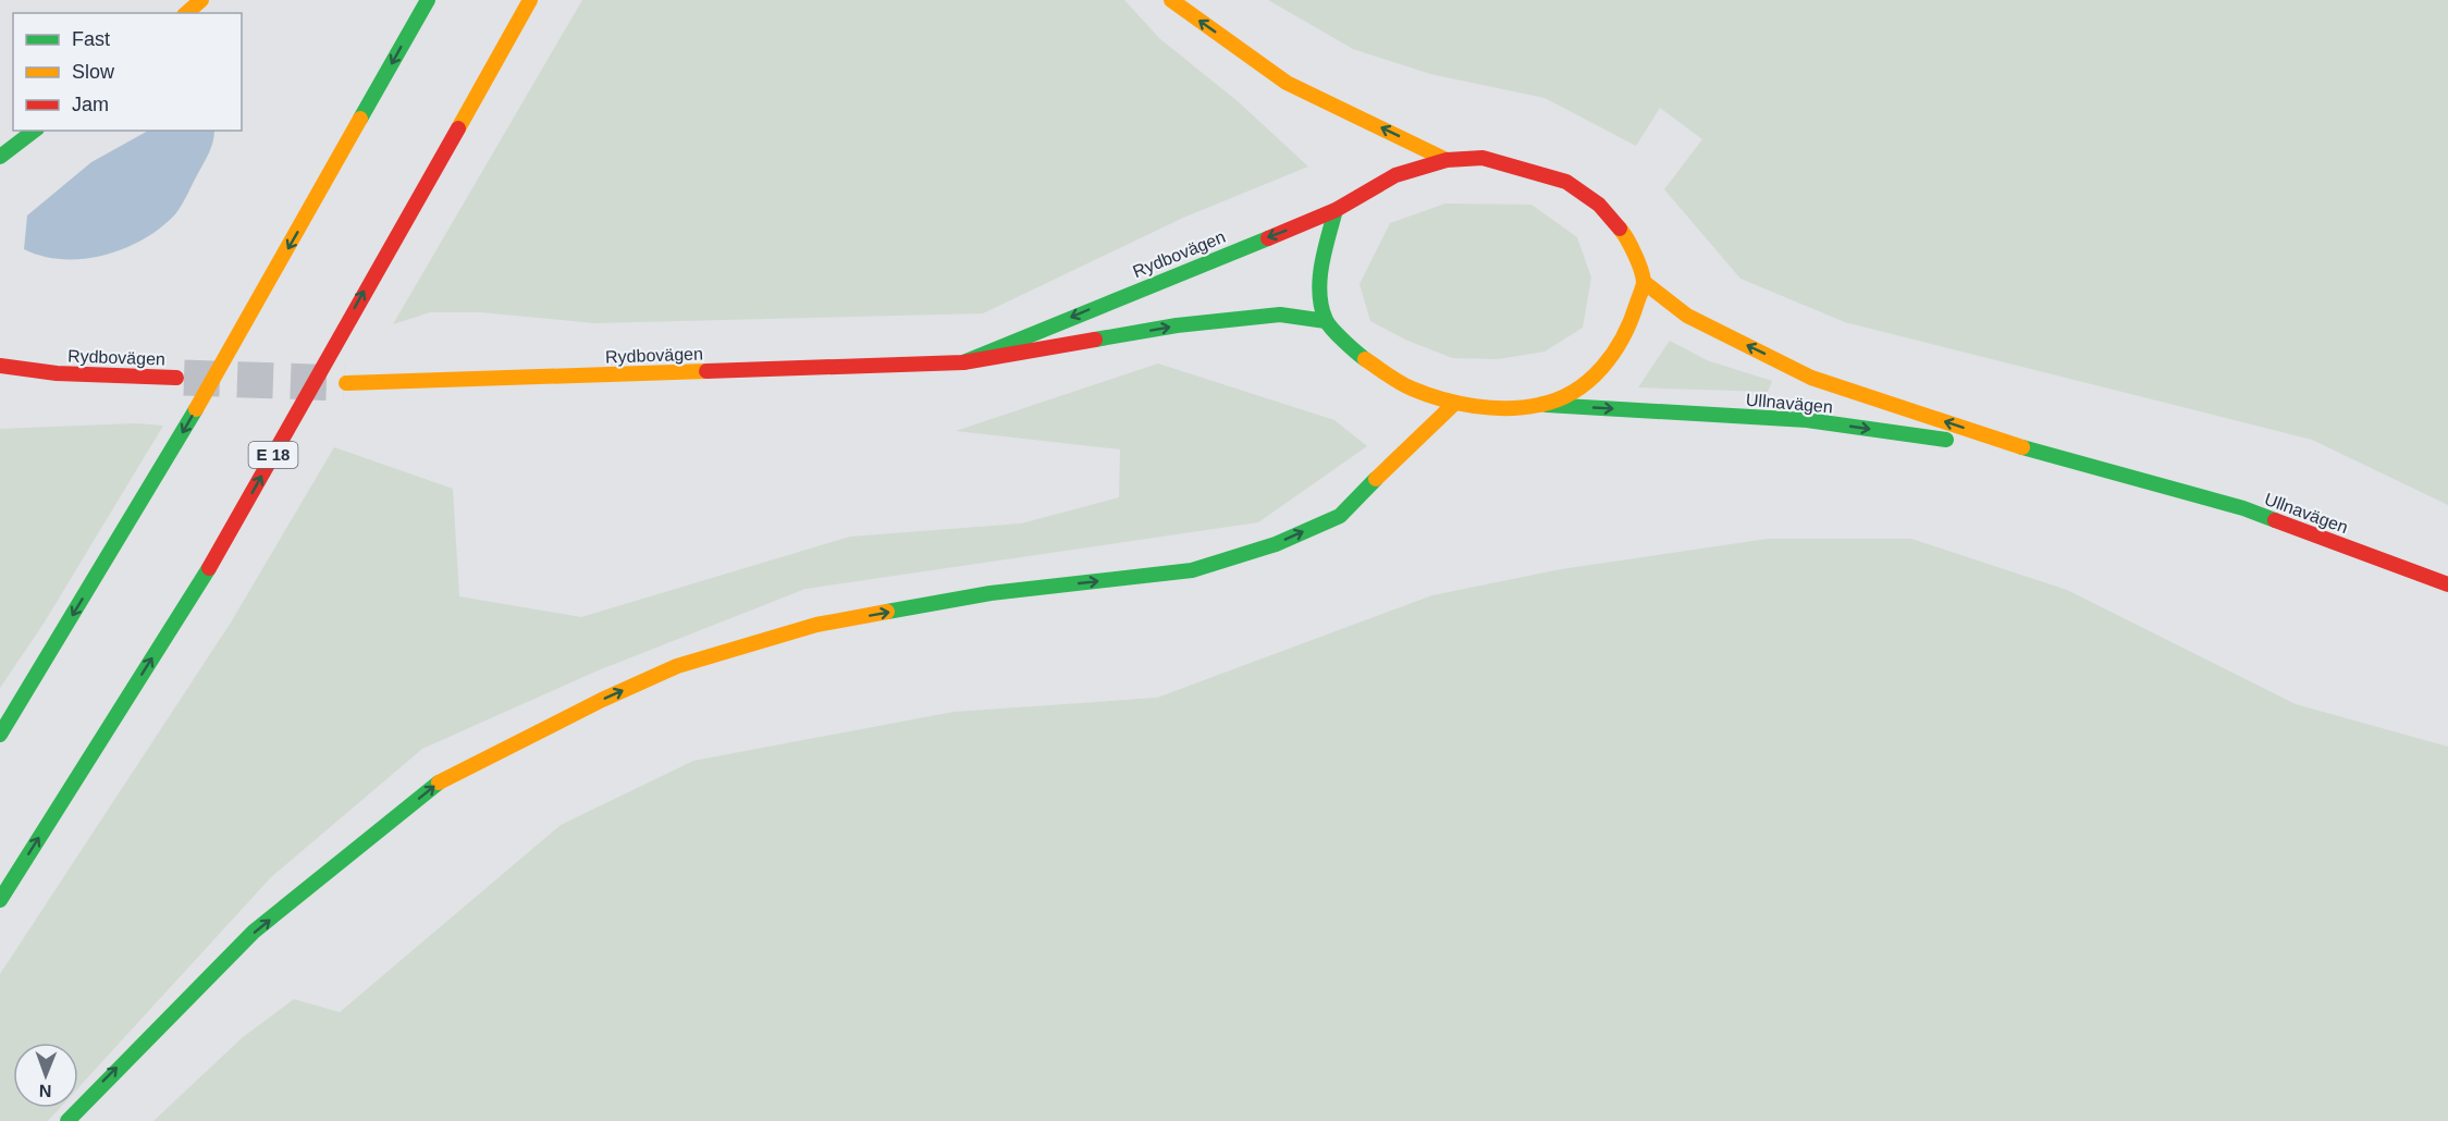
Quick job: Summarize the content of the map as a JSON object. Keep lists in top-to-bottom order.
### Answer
{
  "streets": {
    "main road": ["Rydbovägen", "Ullnavägen", "E 18"]
  },
  "crossings": [
    ["Rydbovägen", "Ullnavägen"]
  ],
  "legend": ["Fast", "Slow", "Jam"],
  "north": "bottom"
}
